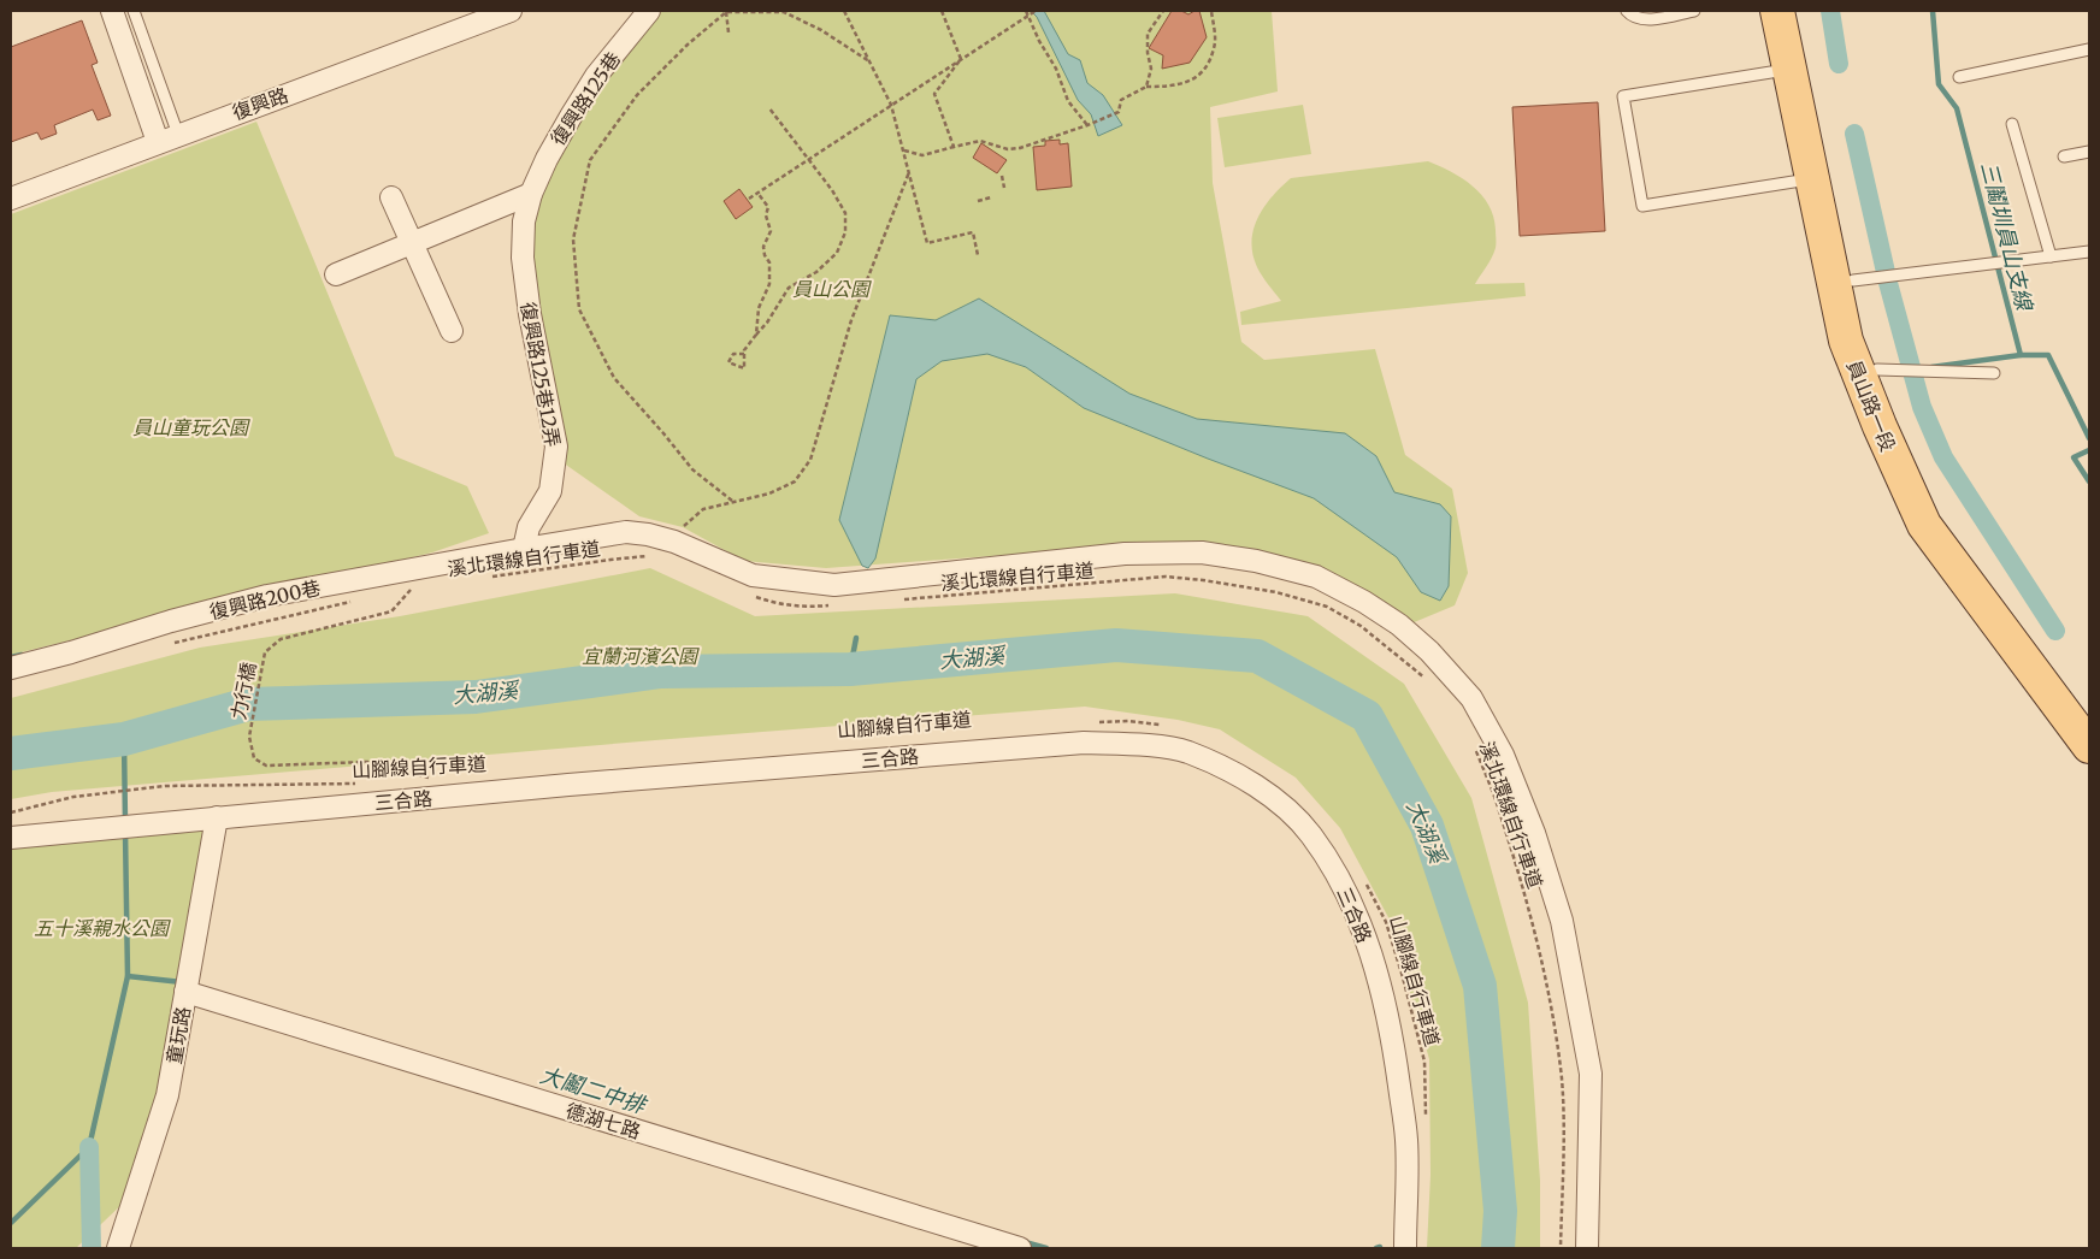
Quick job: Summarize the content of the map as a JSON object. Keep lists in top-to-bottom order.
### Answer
{
  "streets": {
    "main road": ["員山路一段"],
    "street": [
      "復興路125巷",
      "復興路",
      "復興路125巷12弄",
      "復興路200巷",
      "三合路",
      "童玩路",
      "德湖七路"
    ],
    "path": ["溪北環線自行車道", "力行橋", "山腳線自行車道"]
  },
  "crossings": [
    ["復興路125巷", "復興路125巷12弄"],
    ["復興路125巷12弄", "復興路200巷"],
    ["三合路", "童玩路"],
    ["童玩路", "德湖七路"]
  ],
  "water": ["三鬮圳員山支線", "大湖溪", "大鬮二中排"],
  "parks": [
    "員山公園",
    "員山童玩公園",
    "宜蘭河濱公園",
    "五十溪親水公園"
  ]
}
